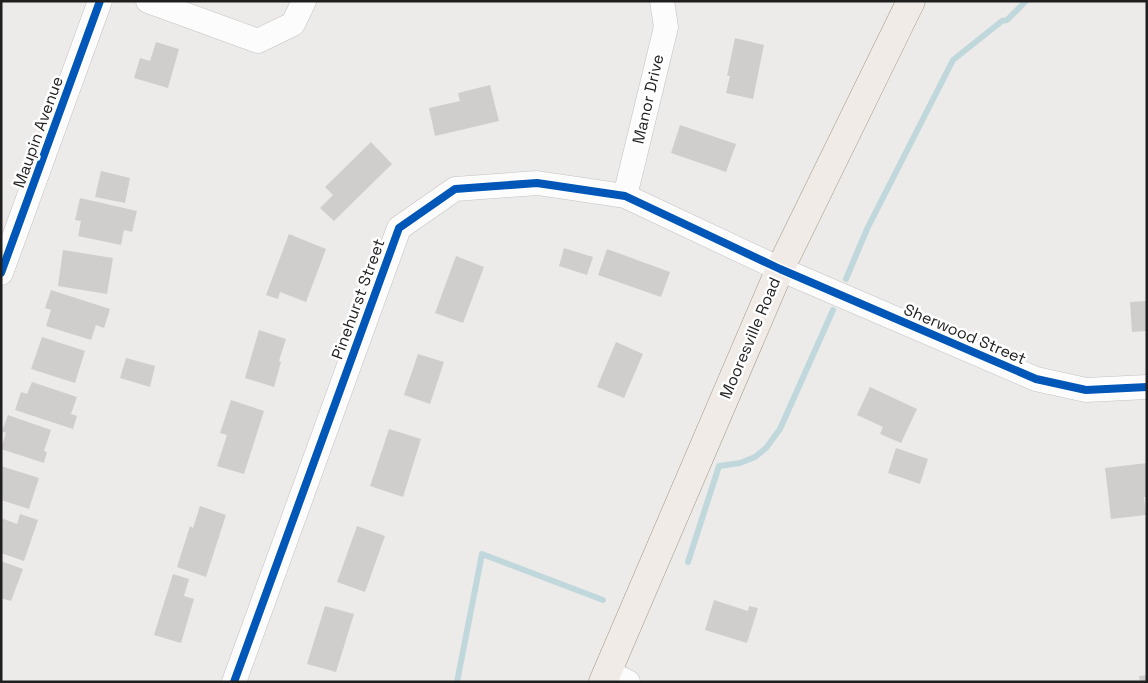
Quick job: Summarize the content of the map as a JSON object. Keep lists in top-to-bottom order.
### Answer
{
  "streets": {
    "main road": ["Mooresville Road"],
    "street": [
      "Manor Drive",
      "Maupin Avenue",
      "Pinehurst Street",
      "Sherwood Street"
    ]
  },
  "crossings": [
    ["Manor Drive", "Pinehurst Street"],
    ["Pinehurst Street", "Sherwood Street"],
    ["Pinehurst Street", "Mooresville Road"],
    ["Sherwood Street", "Mooresville Road"]
  ]
}
